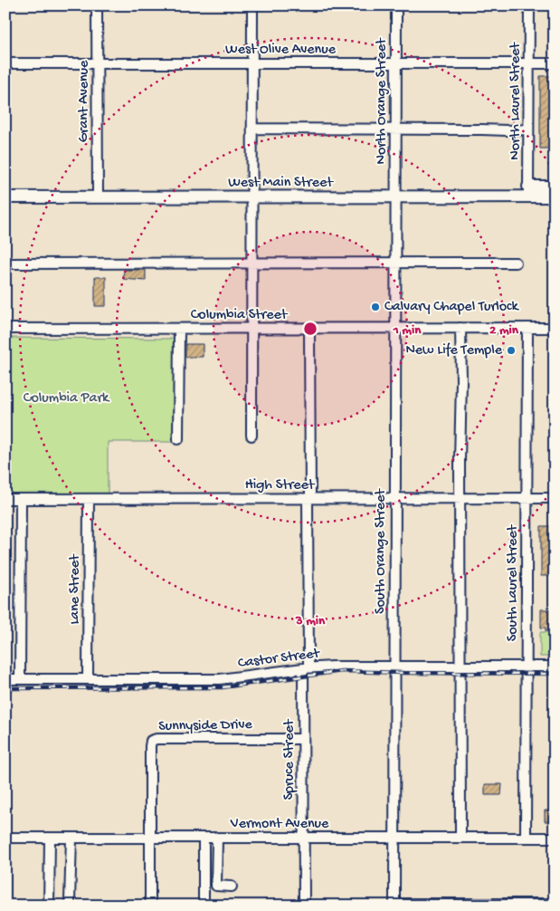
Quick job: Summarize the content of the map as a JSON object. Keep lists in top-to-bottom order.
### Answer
{
  "streets": {
    "main road": ["West Main Street"],
    "street": [
      "West Olive Avenue",
      "Grant Avenue",
      "North Orange Street",
      "North Laurel Street",
      "Columbia Street",
      "High Street",
      "South Orange Street",
      "South Laurel Street",
      "Lane Street",
      "Castor Street",
      "Sunnyside Drive",
      "Spruce Street",
      "Vermont Avenue"
    ]
  },
  "crossings": [
    ["West Olive Avenue", "Grant Avenue"],
    ["West Olive Avenue", "North Orange Street"],
    ["West Olive Avenue", "North Laurel Street"],
    ["Grant Avenue", "West Main Street"],
    ["North Orange Street", "West Main Street"],
    ["North Orange Street", "South Orange Street"],
    ["North Laurel Street", "West Main Street"],
    ["West Main Street", "South Orange Street"],
    ["Columbia Street", "South Orange Street"],
    ["Columbia Street", "South Laurel Street"],
    ["Columbia Street", "Spruce Street"],
    ["High Street", "South Orange Street"],
    ["High Street", "South Laurel Street"],
    ["High Street", "Lane Street"],
    ["High Street", "Spruce Street"],
    ["South Orange Street", "Castor Street"],
    ["South Orange Street", "Vermont Avenue"],
    ["South Laurel Street", "Castor Street"],
    ["South Laurel Street", "Vermont Avenue"],
    ["Lane Street", "Castor Street"],
    ["Castor Street", "Spruce Street"],
    ["Sunnyside Drive", "Spruce Street"],
    ["Sunnyside Drive", "Vermont Avenue"],
    ["Spruce Street", "Vermont Avenue"]
  ],
  "parks": ["Columbia Park"],
  "places": ["Calvary Chapel Turlock", "New Life Temple"],
  "rings": ["1 min", "2 min", "3 min"]
}
